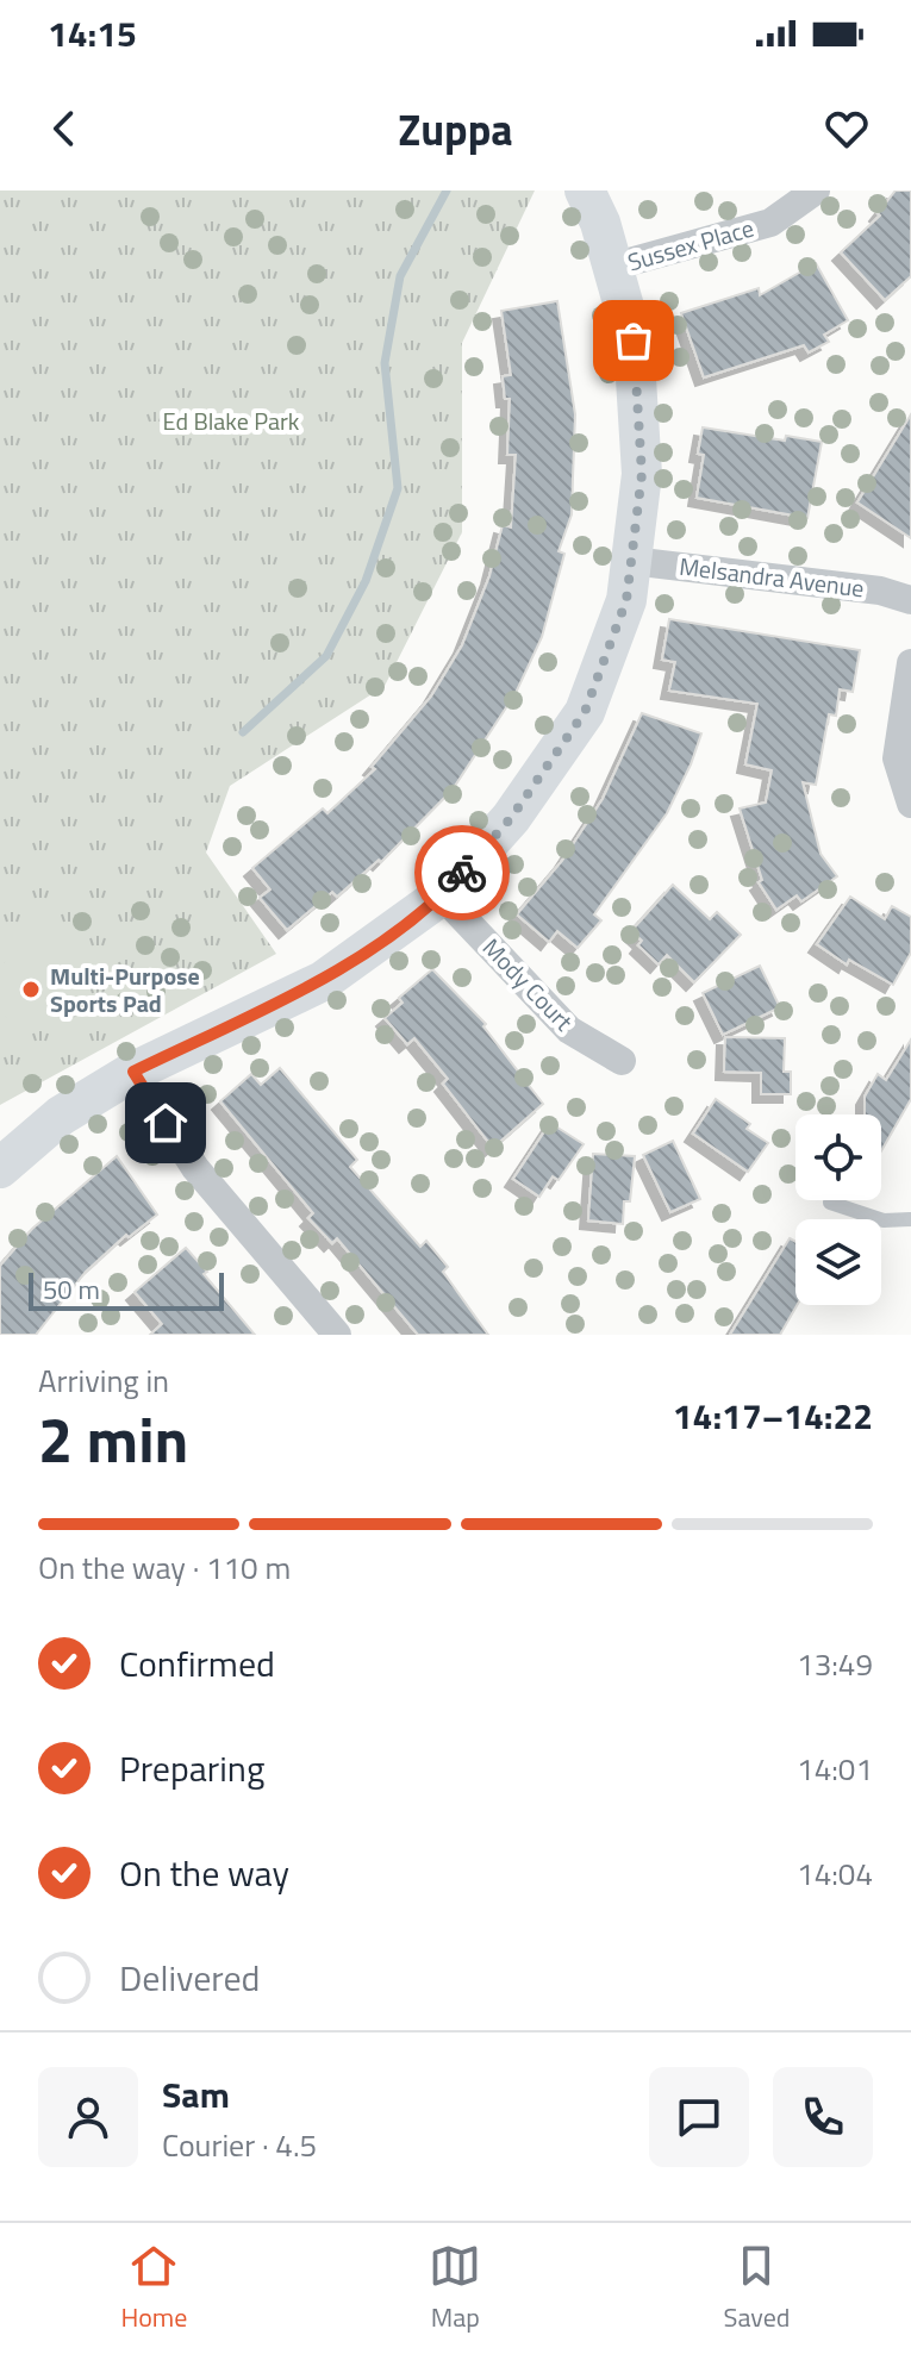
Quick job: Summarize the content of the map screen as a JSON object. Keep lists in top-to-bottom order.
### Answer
{
  "streets": {
    "street": ["Sussex Place", "Melsandra Avenue", "Mody Court"]
  },
  "parks": ["Ed Blake Park"],
  "places": ["Multi-Purpose Sports Pad"],
  "scale_bar": "50 m",
  "page": {
    "status": "14:15",
    "header": "Zuppa",
    "scale": "50 m",
    "heading": ["2 min", "Arriving in", "14:17–14:22"],
    "panel": ["Sam", "Courier · 4.5"],
    "bar": "On the way · 110 m",
    "list": [
      ["Confirmed", "13:49"],
      ["Preparing", "14:01"],
      ["On the way", "14:04"],
      "Delivered"
    ],
    "tabs": ["Home", "Map", "Saved"]
  }
}
